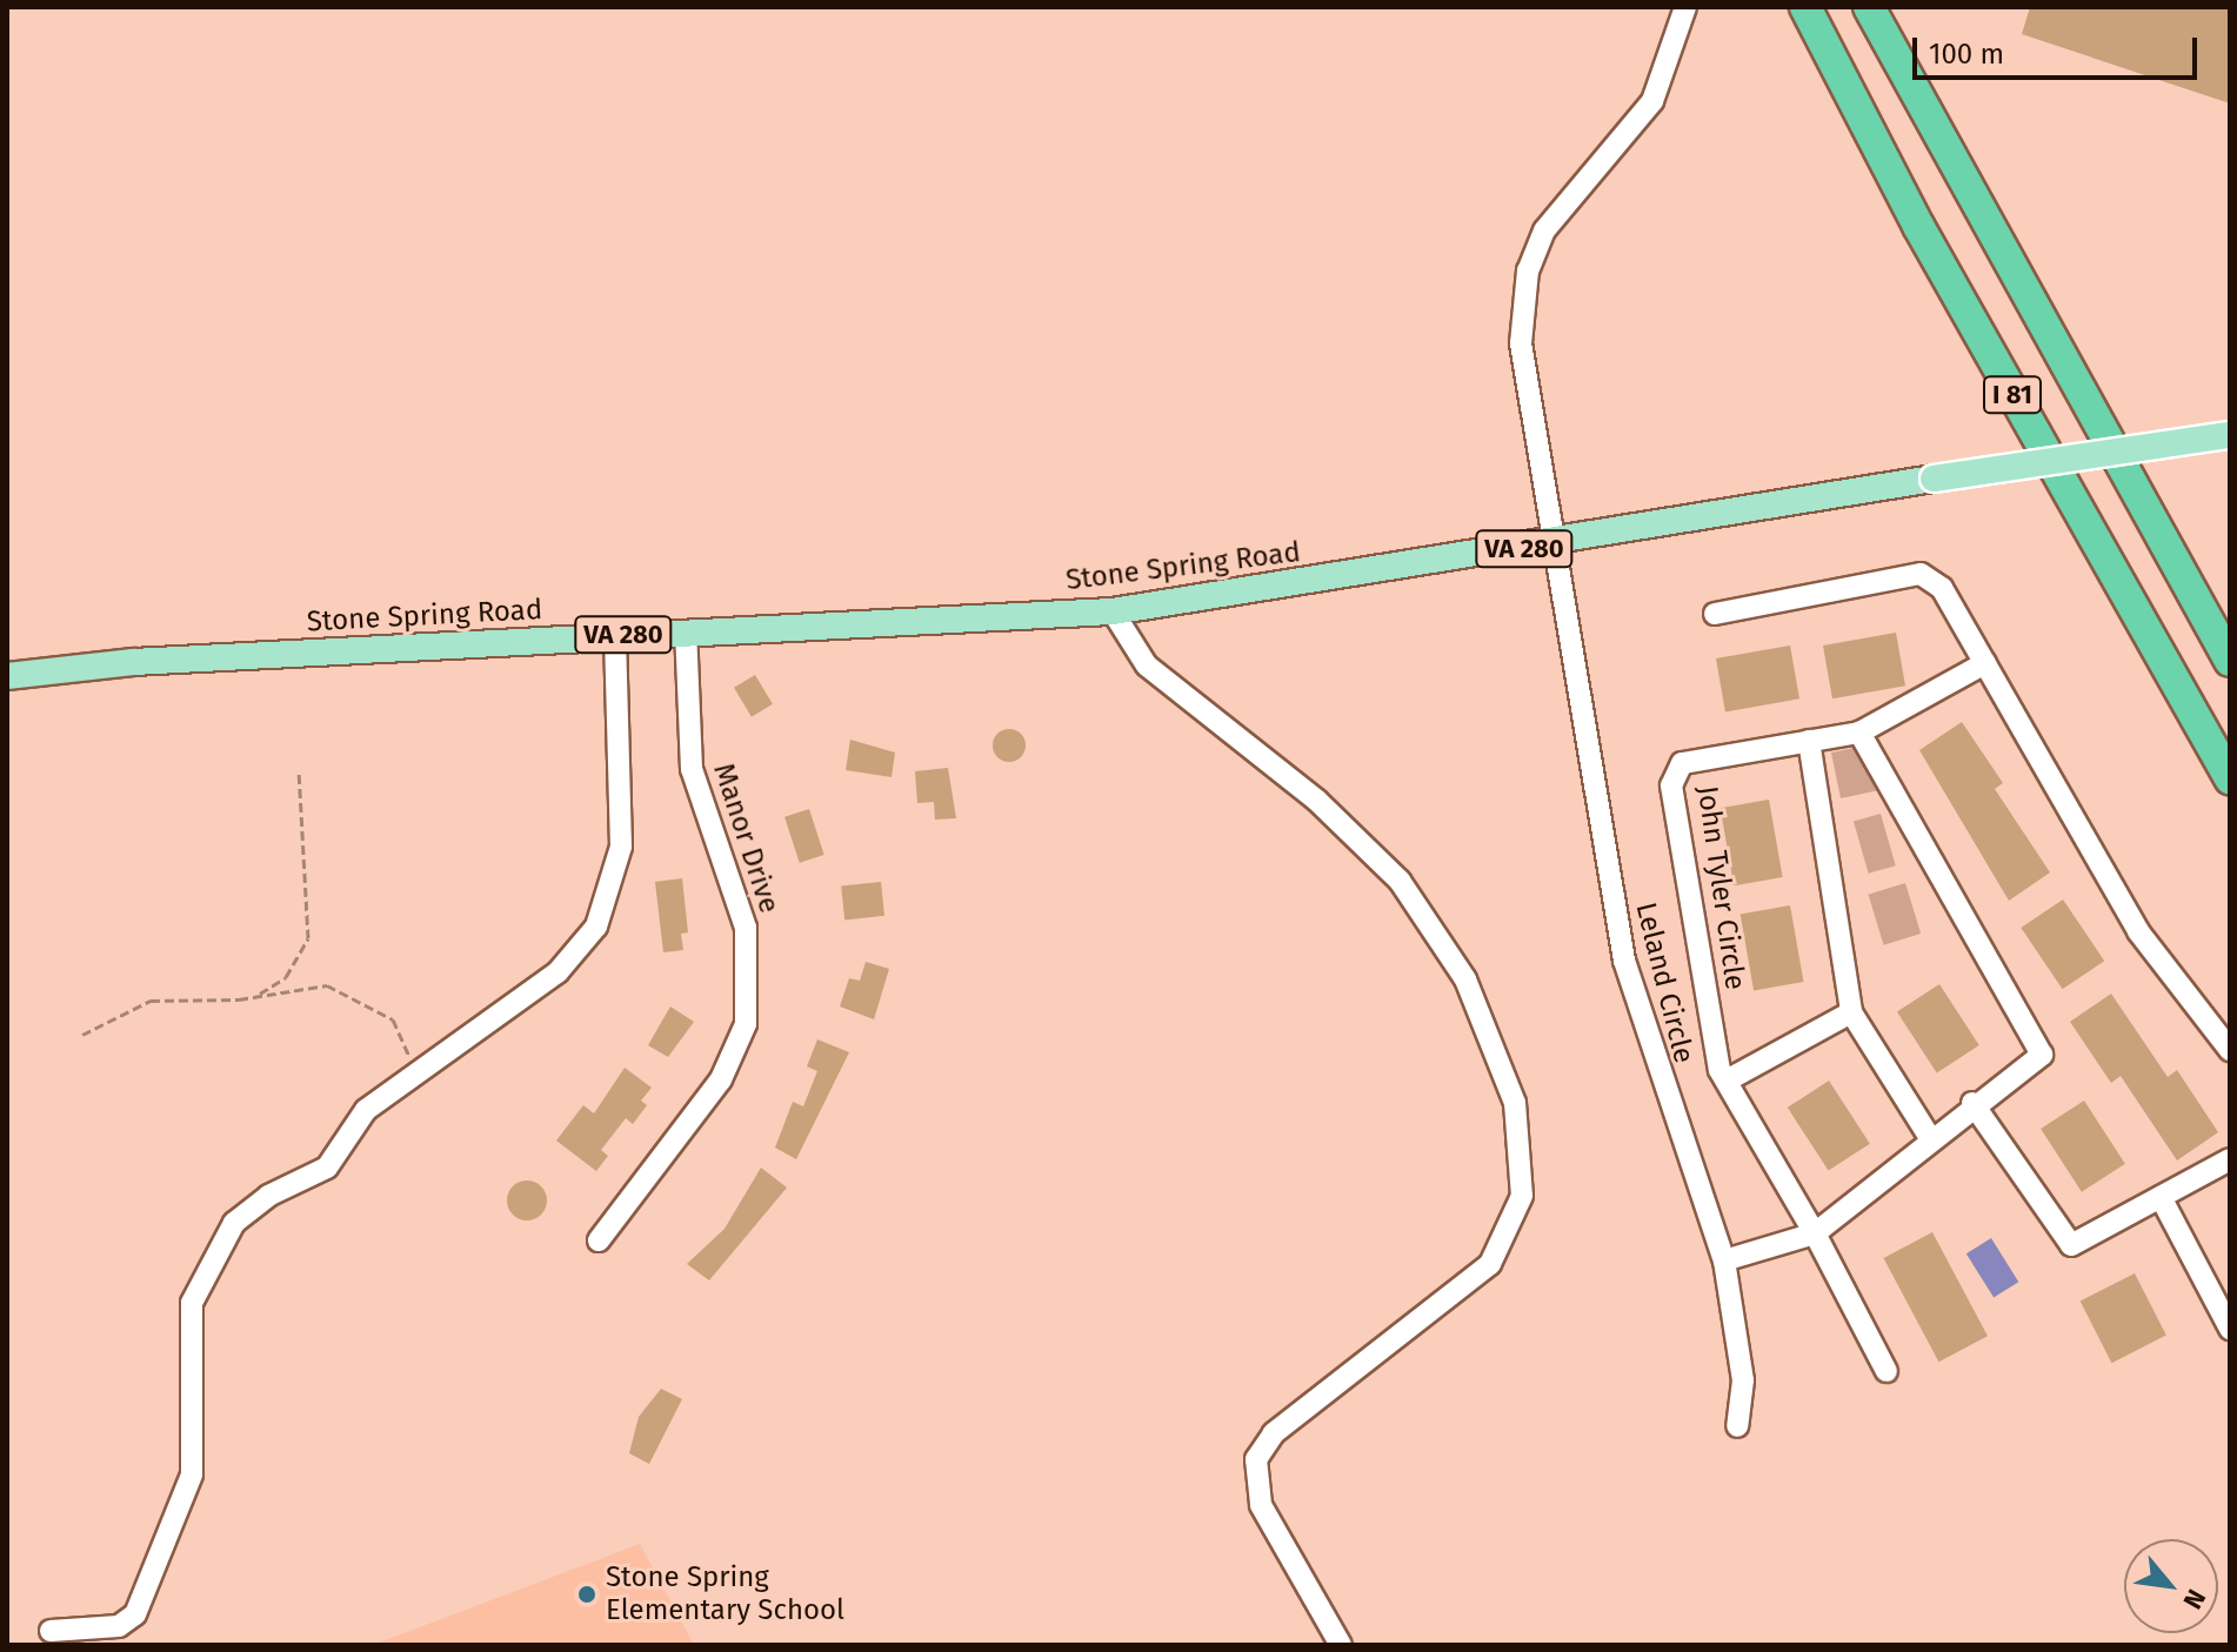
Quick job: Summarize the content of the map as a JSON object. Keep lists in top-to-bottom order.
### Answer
{
  "streets": {
    "highway": ["I 81"],
    "main road": ["VA 280", "Stone Spring Road"],
    "street": ["Manor Drive", "John Tyler Circle", "Leland Circle"]
  },
  "crossings": [
    ["Stone Spring Road", "Manor Drive"],
    ["Stone Spring Road", "Leland Circle"]
  ],
  "places": ["Stone Spring Elementary School"],
  "scale_bar": "100 m",
  "north": "bottom right"
}
